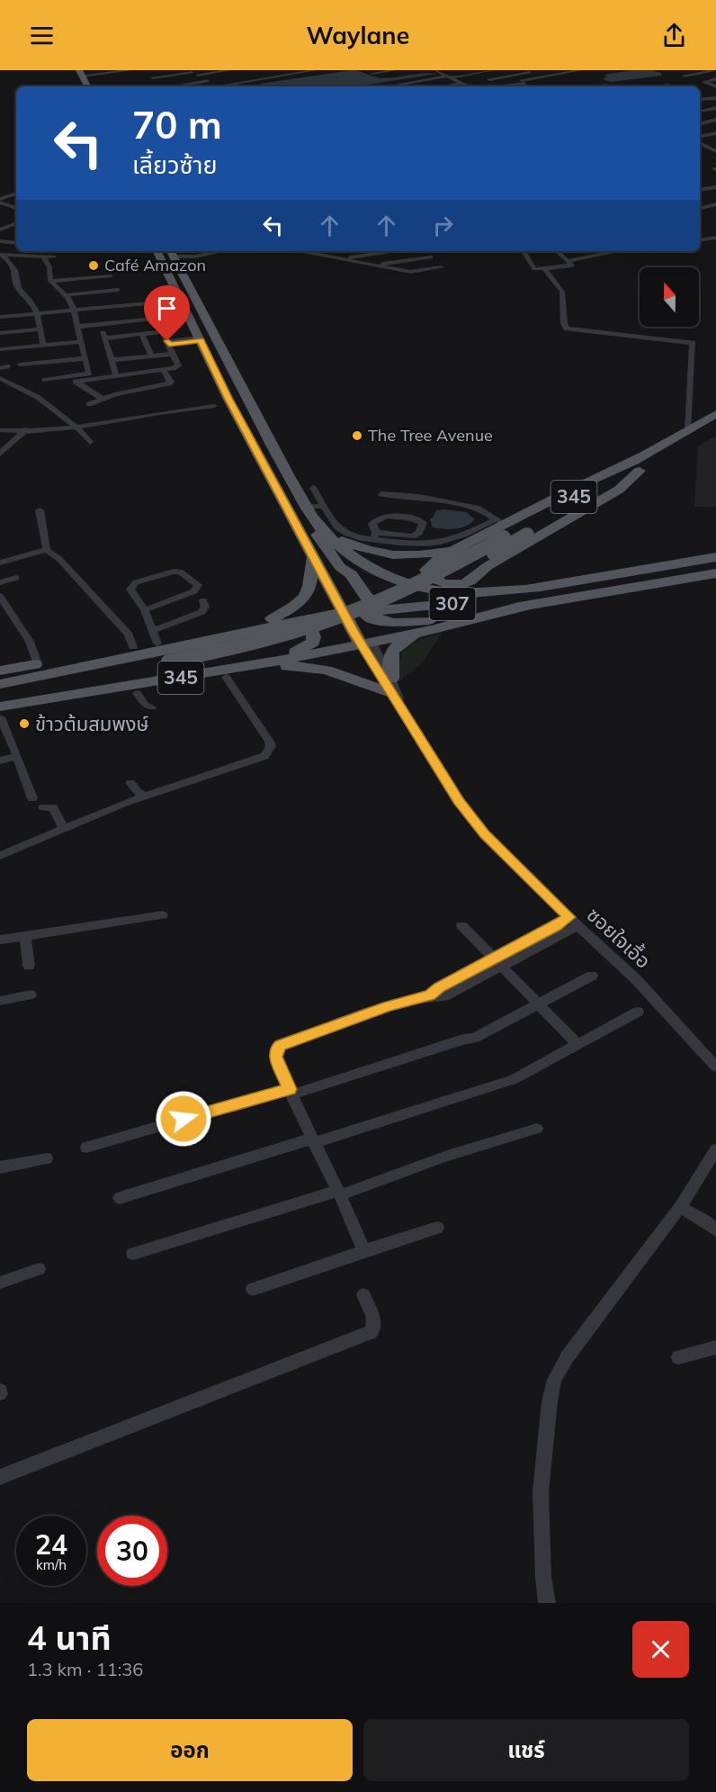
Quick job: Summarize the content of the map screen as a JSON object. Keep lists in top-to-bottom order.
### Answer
{
  "streets": {
    "main road": ["345", "307"],
    "street": ["ซอยใจเอื้อ"]
  },
  "crossings": [
    ["345", "307"]
  ],
  "places": ["Café Amazon", "The Tree Avenue", "ข้าวต้มสมพงษ์"],
  "north": "top",
  "page": {
    "header": "Waylane",
    "turn": ["70 m", "เลี้ยวซ้าย"],
    "speed": "24 km/h",
    "limit": "30",
    "heading": ["4 นาที", "1.3 km · 11:36"],
    "buttons": ["ออก", "แชร์"]
  }
}
